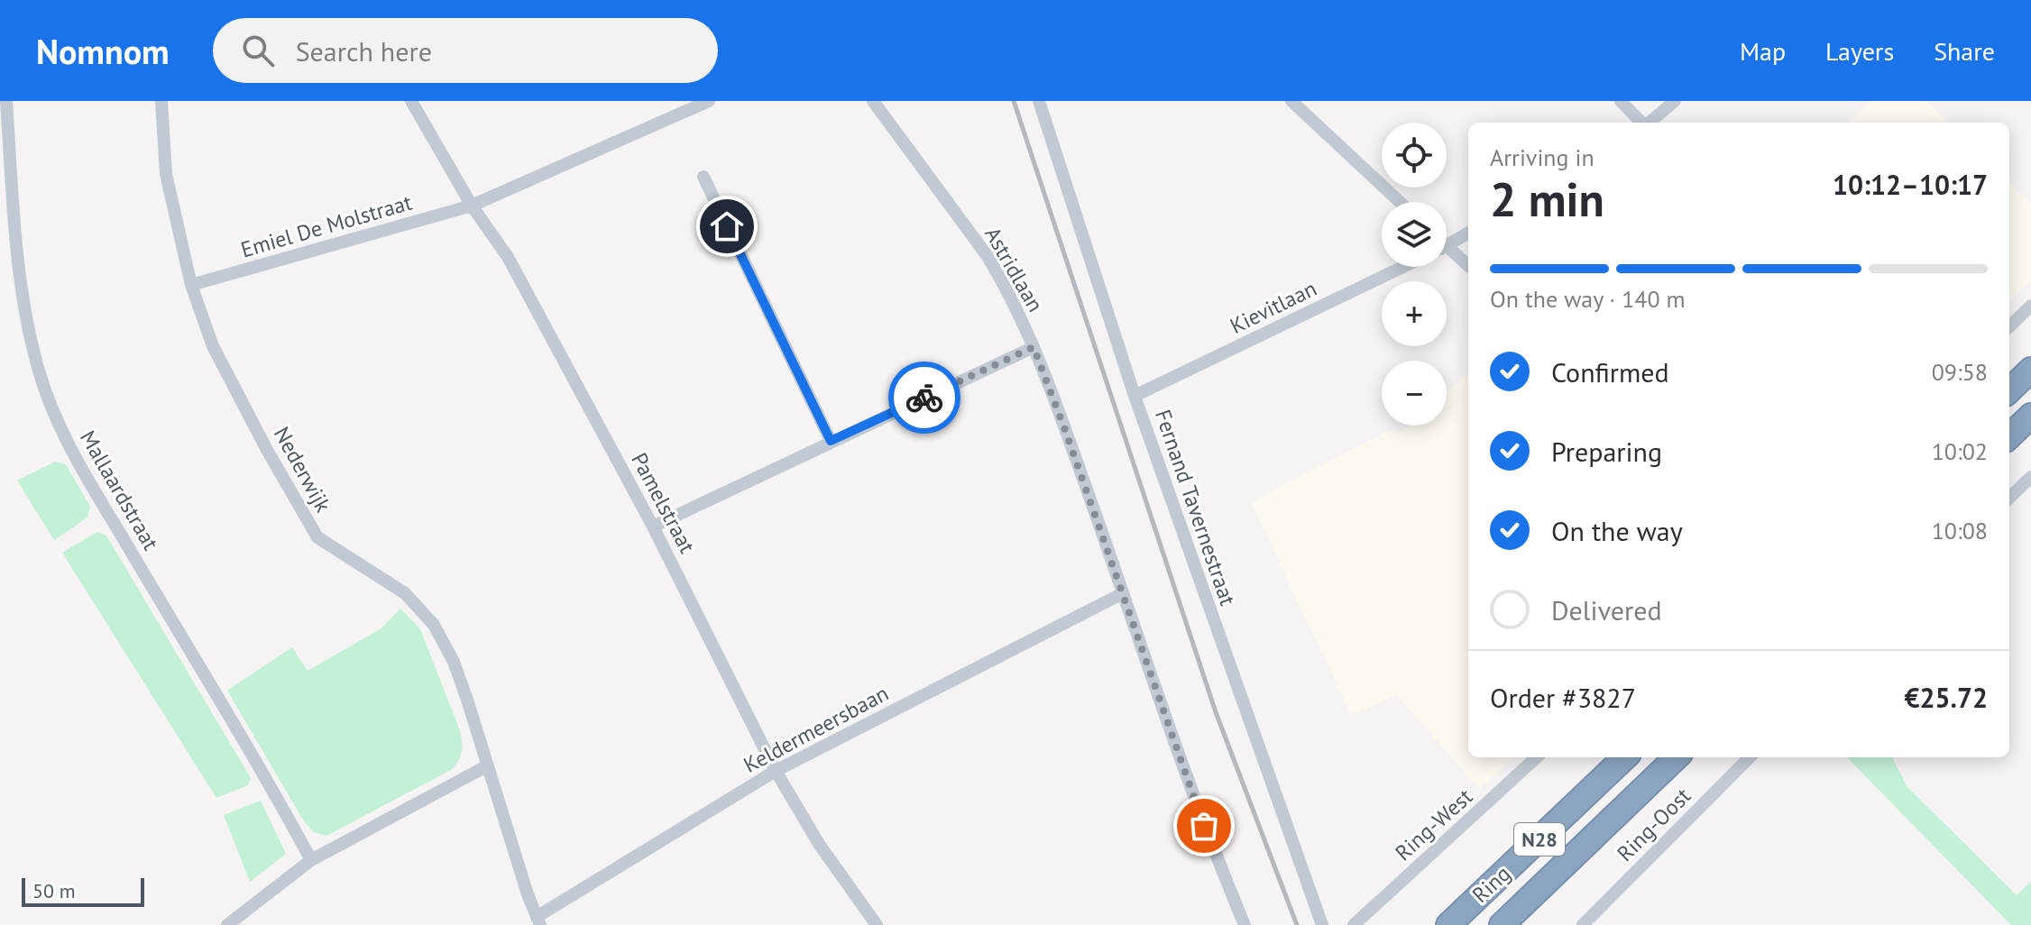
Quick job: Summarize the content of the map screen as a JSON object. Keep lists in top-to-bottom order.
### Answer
{
  "streets": {
    "highway": ["N28", "Ring"],
    "street": [
      "Emiel De Molstraat",
      "Astridlaan",
      "Kievitlaan",
      "Nederwijk",
      "Mallaardstraat",
      "Pamelstraat",
      "Fernand Tavernestraat",
      "Keldermeersbaan",
      "Ring-West",
      "Ring-Oost"
    ]
  },
  "crossings": [
    ["Emiel De Molstraat", "Nederwijk"],
    ["Emiel De Molstraat", "Pamelstraat"],
    ["Astridlaan", "Keldermeersbaan"],
    ["Kievitlaan", "Fernand Tavernestraat"],
    ["Nederwijk", "Keldermeersbaan"],
    ["Pamelstraat", "Keldermeersbaan"]
  ],
  "scale_bar": "50 m",
  "page": {
    "header": "Nomnom",
    "search": "Search here",
    "nav": ["Map", "Layers", "Share"],
    "map_buttons": ["+", "−"],
    "heading": ["2 min", "Arriving in", "10:12–10:17"],
    "panel": ["Order #3827", "€25.72"],
    "bar": "On the way · 140 m",
    "list": [
      ["Confirmed", "09:58"],
      ["Preparing", "10:02"],
      ["On the way", "10:08"],
      "Delivered"
    ],
    "scale": "50 m"
  }
}
